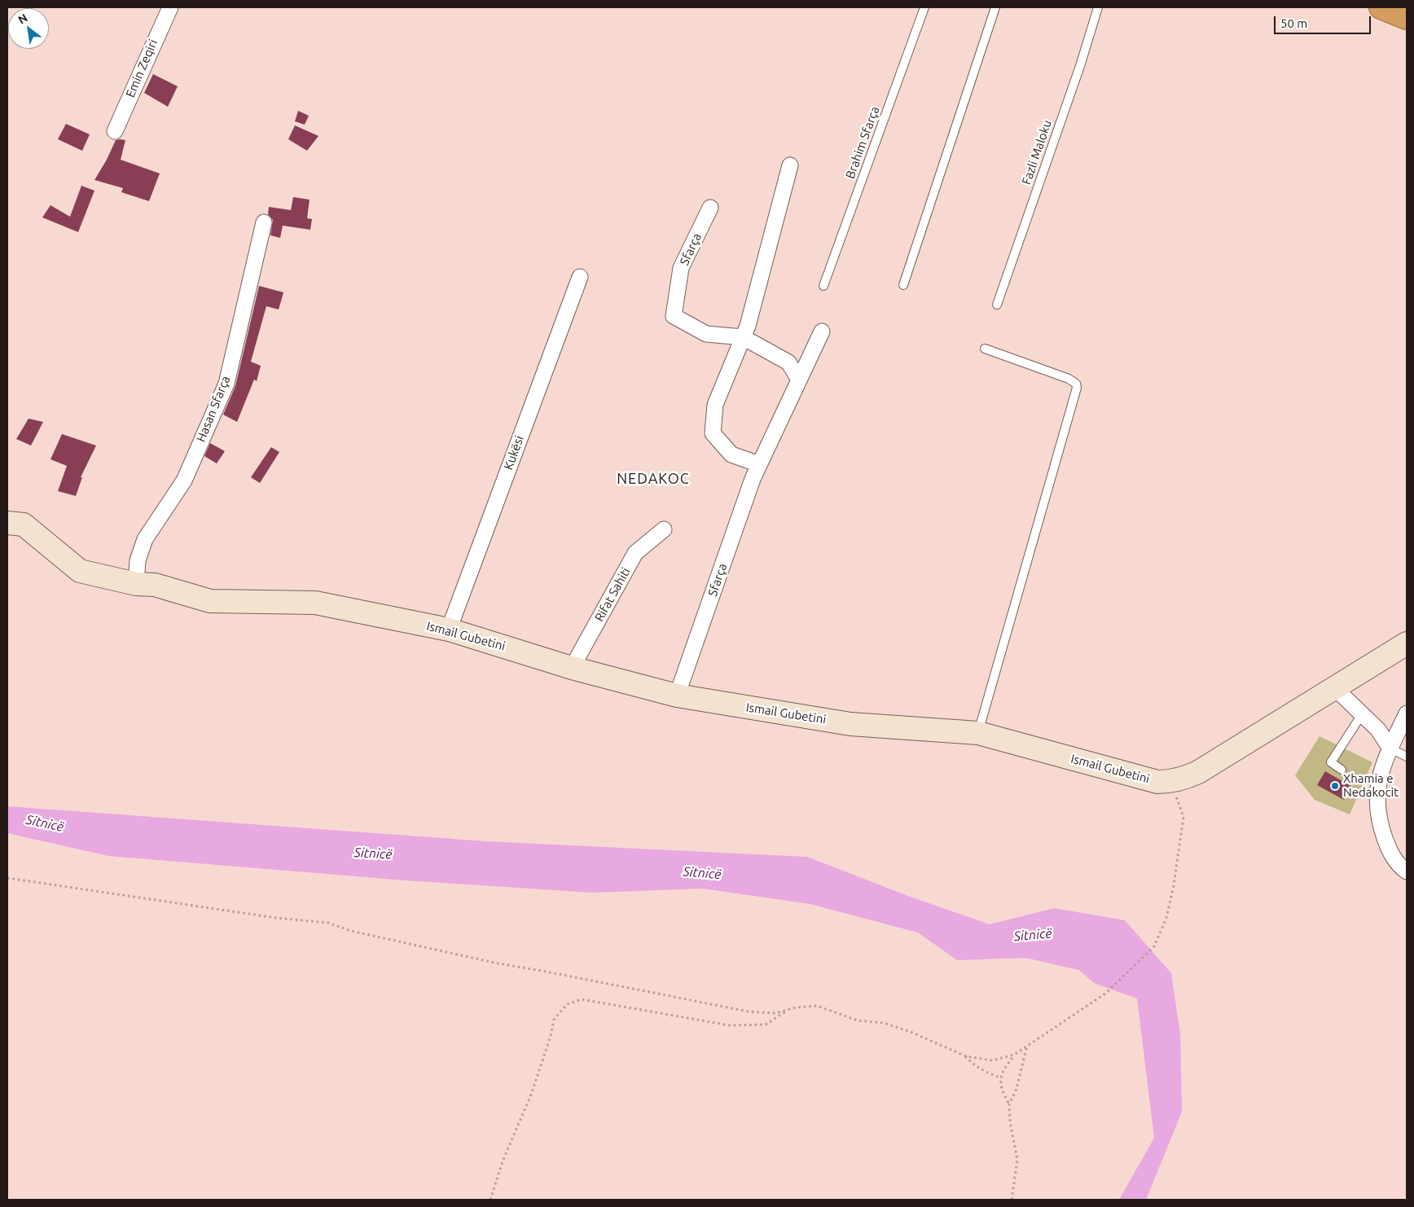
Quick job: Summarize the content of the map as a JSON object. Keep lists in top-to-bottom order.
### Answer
{
  "streets": {
    "street": [
      "Emin Zeqiri",
      "Sfarça",
      "Hasan Sfarça",
      "Kukësi",
      "Rifat Sahiti",
      "Ismail Gubetini"
    ],
    "lane": ["Brahim Sfarça", "Fazli Maloku"]
  },
  "crossings": [
    ["Sfarça", "Ismail Gubetini"],
    ["Hasan Sfarça", "Ismail Gubetini"],
    ["Kukësi", "Ismail Gubetini"],
    ["Rifat Sahiti", "Ismail Gubetini"]
  ],
  "districts": ["NEDAKOC"],
  "water": ["Sitnicë"],
  "places": ["Xhamia e Nedakocit"],
  "scale_bar": "50 m",
  "north": "top left"
}
